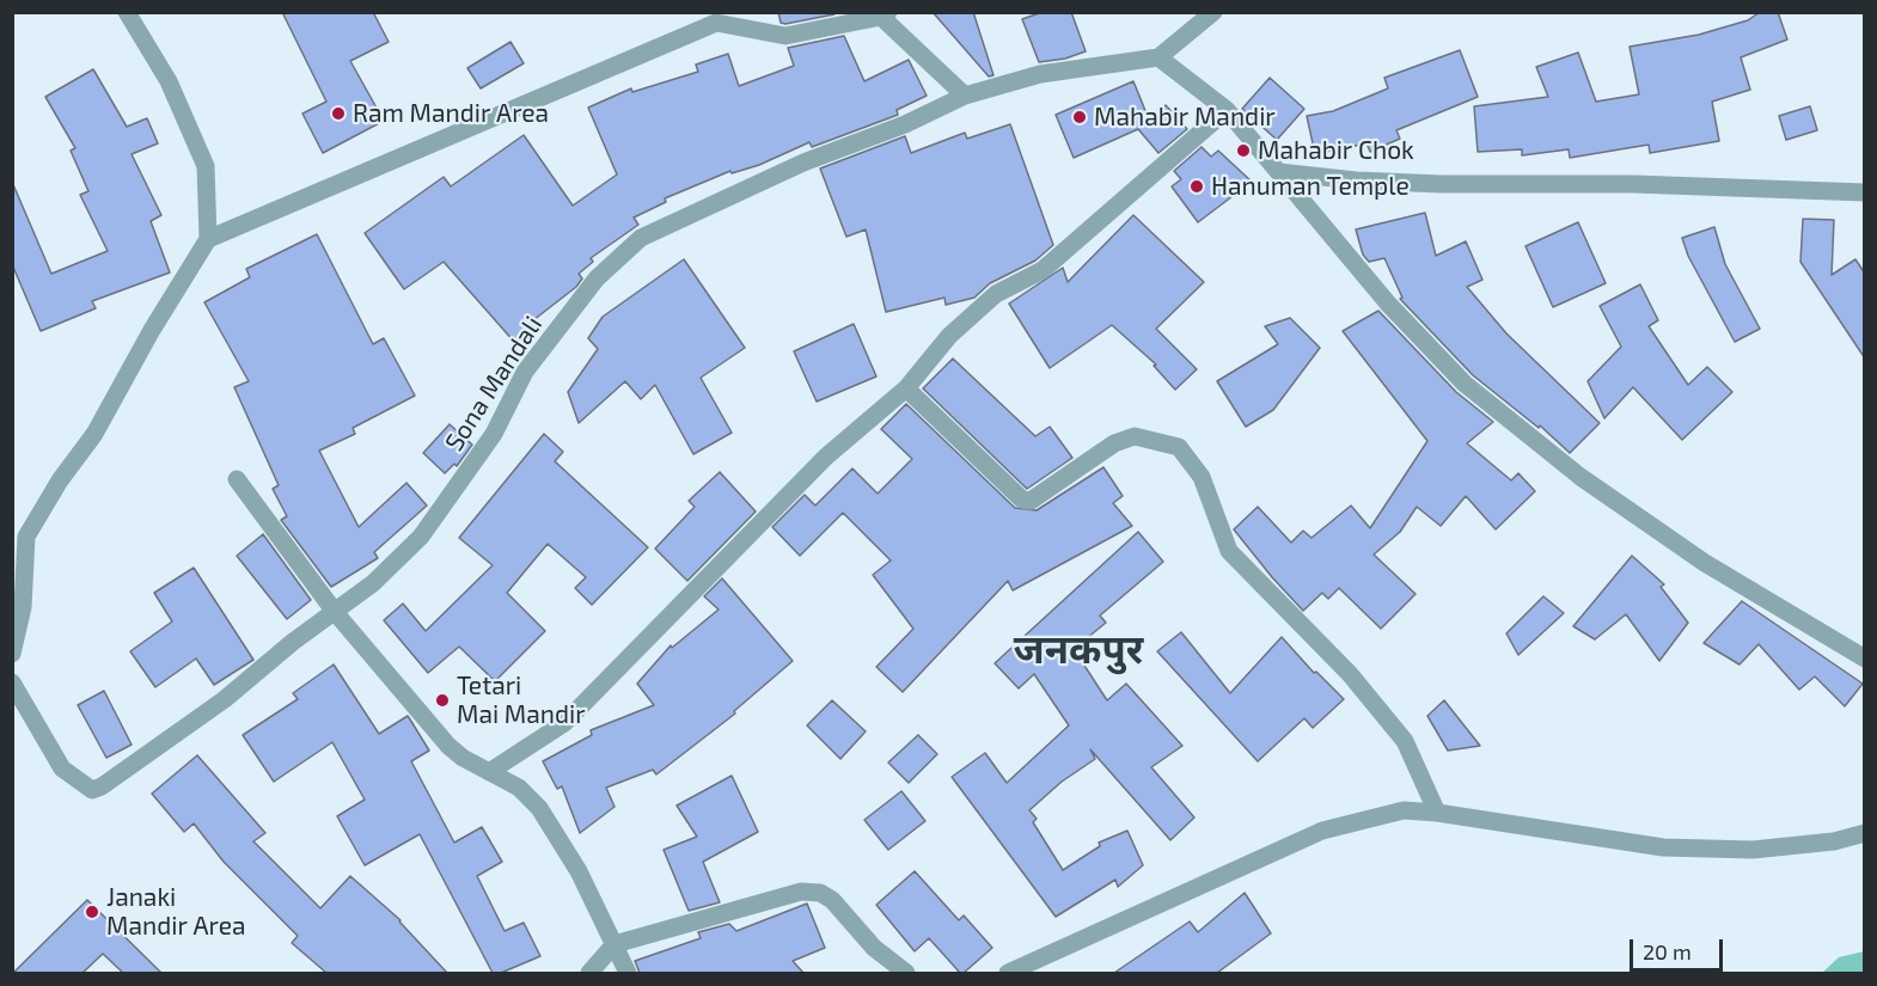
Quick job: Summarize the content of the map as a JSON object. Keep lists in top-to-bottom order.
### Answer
{
  "streets": {
    "street": ["Sona Mandali"]
  },
  "districts": ["जनकपुर"],
  "places": [
    "Ram Mandir Area",
    "Mahabir Mandir",
    "Mahabir Chok",
    "Hanuman Temple",
    "Tetari Mai Mandir",
    "Janaki Mandir Area"
  ],
  "scale_bar": "20 m"
}
